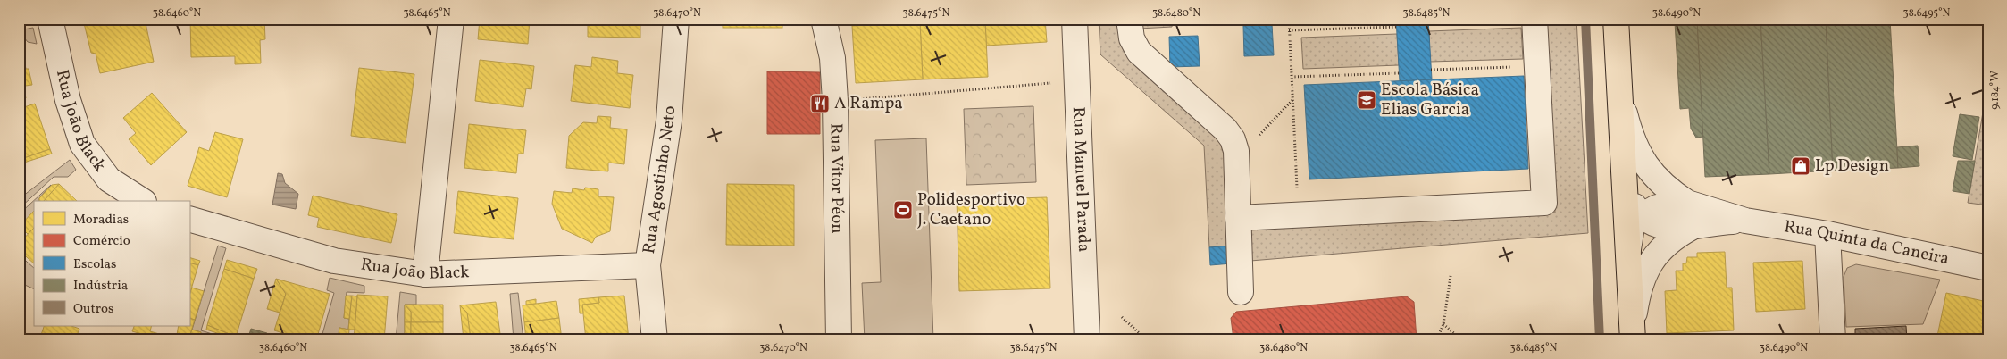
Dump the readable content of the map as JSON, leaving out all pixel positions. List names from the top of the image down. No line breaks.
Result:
{"streets":{"street":["Rua João Black","Rua Vitor Péon","Rua Agostinho Neto","Rua Manuel Parada","Rua Quinta da Caneira"]},"crossings":[["Rua João Black","Rua Agostinho Neto"]],"places":{"school or university":["Escola Básica Elias Garcia"],"restaurant":["A Rampa"],"shop":["Lp Design"],"sports":["Polidesportivo J. Caetano"]},"legend":["Moradias","Comércio","Escolas","Indústria","Outros"],"coordinates":["38.6460°N","38.6465°N","38.6470°N","38.6475°N","38.6480°N","38.6485°N","38.6490°N","38.6495°N","9.184°W"]}
